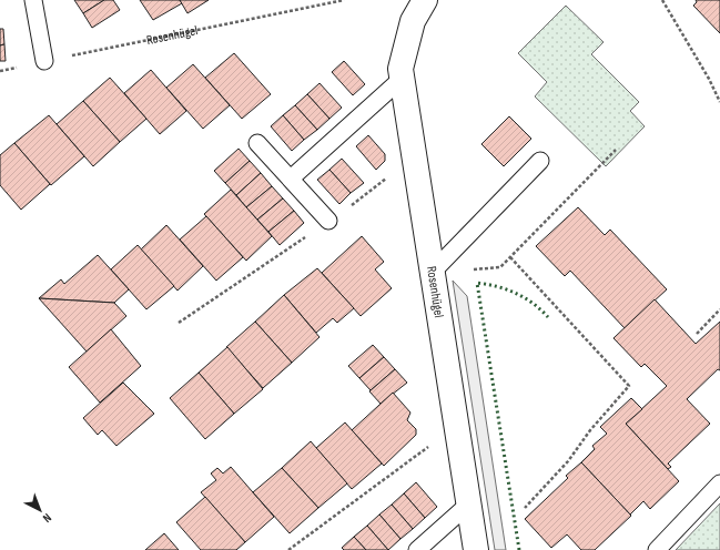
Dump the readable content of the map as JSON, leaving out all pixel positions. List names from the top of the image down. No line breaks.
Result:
{"streets":{"street":["Rosenhügel"]},"north":"bottom right"}
